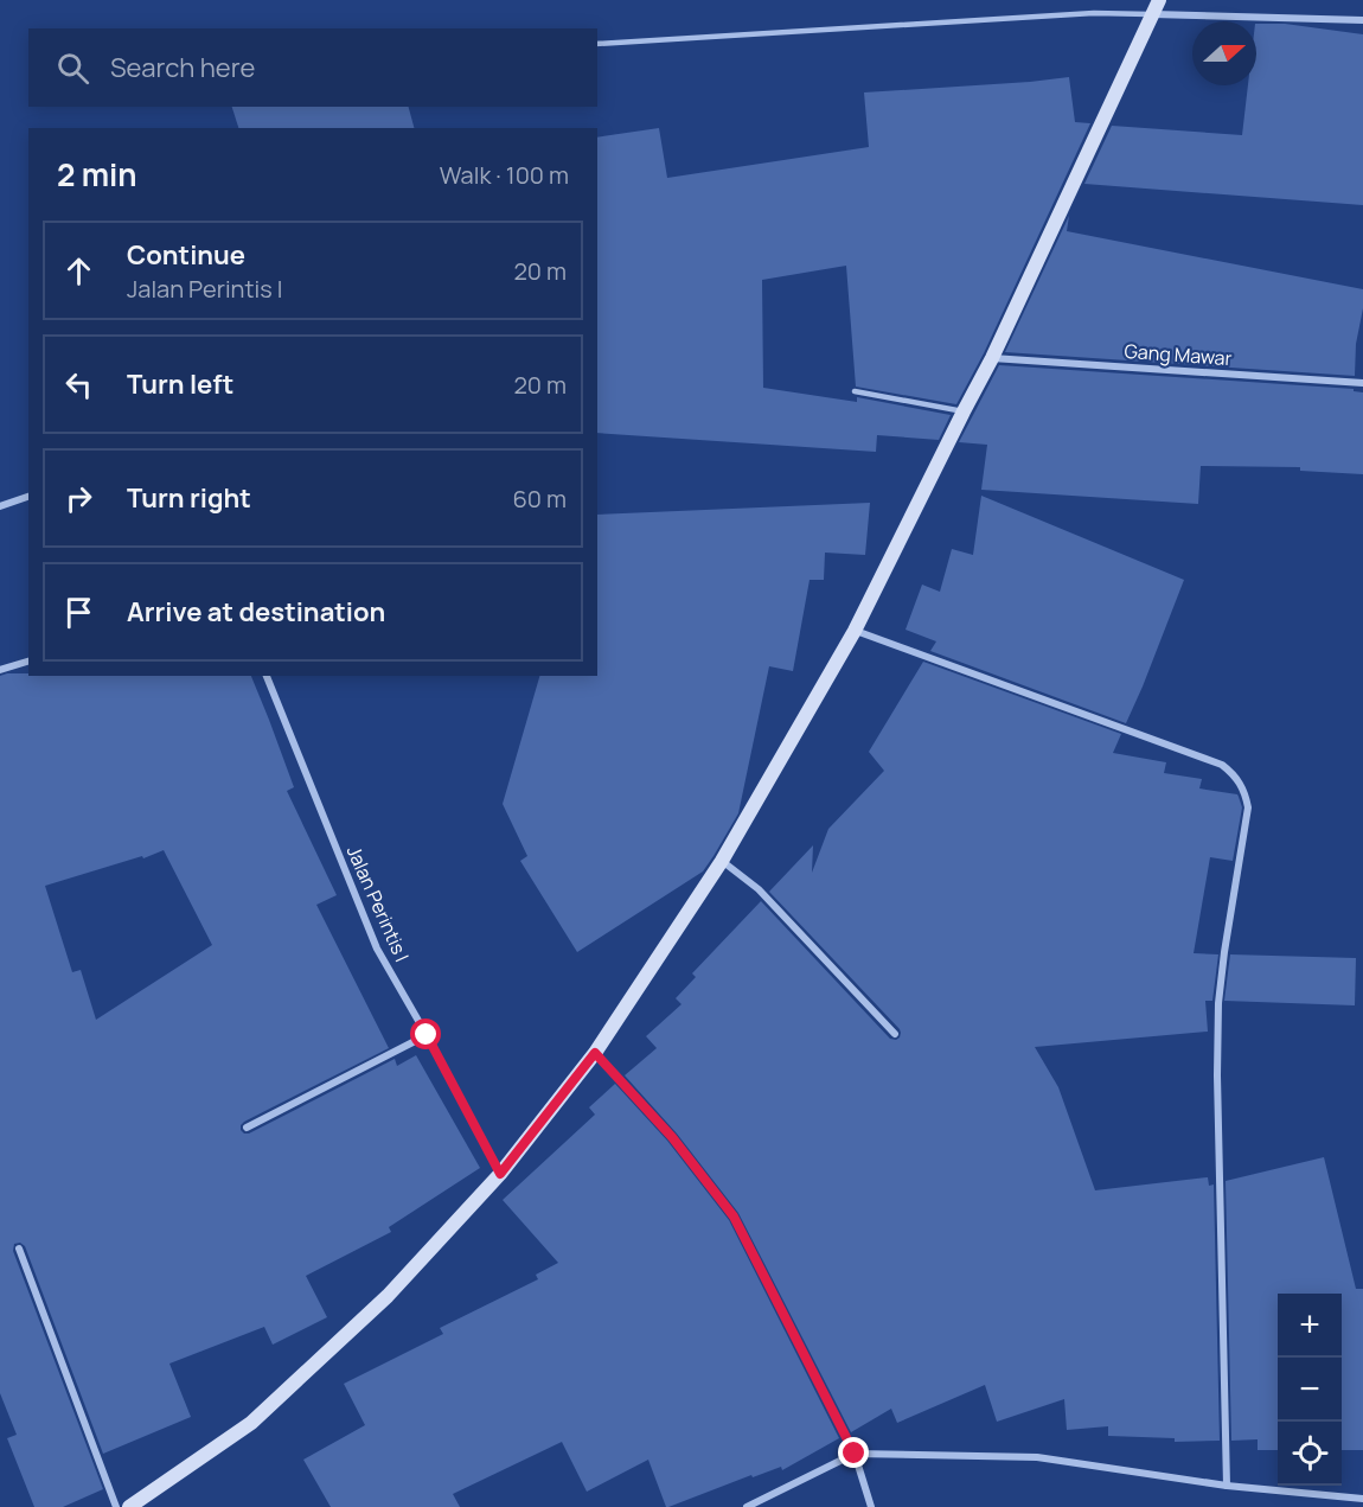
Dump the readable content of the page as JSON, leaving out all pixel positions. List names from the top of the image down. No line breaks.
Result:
{"streets":{"street":["Gang Mawar","Jalan Perintis I"]},"north":"right","page":{"search":"Search here","heading":["2 min","Walk · 100 m"],"list":[["Continue","Jalan Perintis I","20 m"],["Turn left","20 m"],["Turn right","60 m"],"Arrive at destination"],"map_buttons":["+","−"]}}
